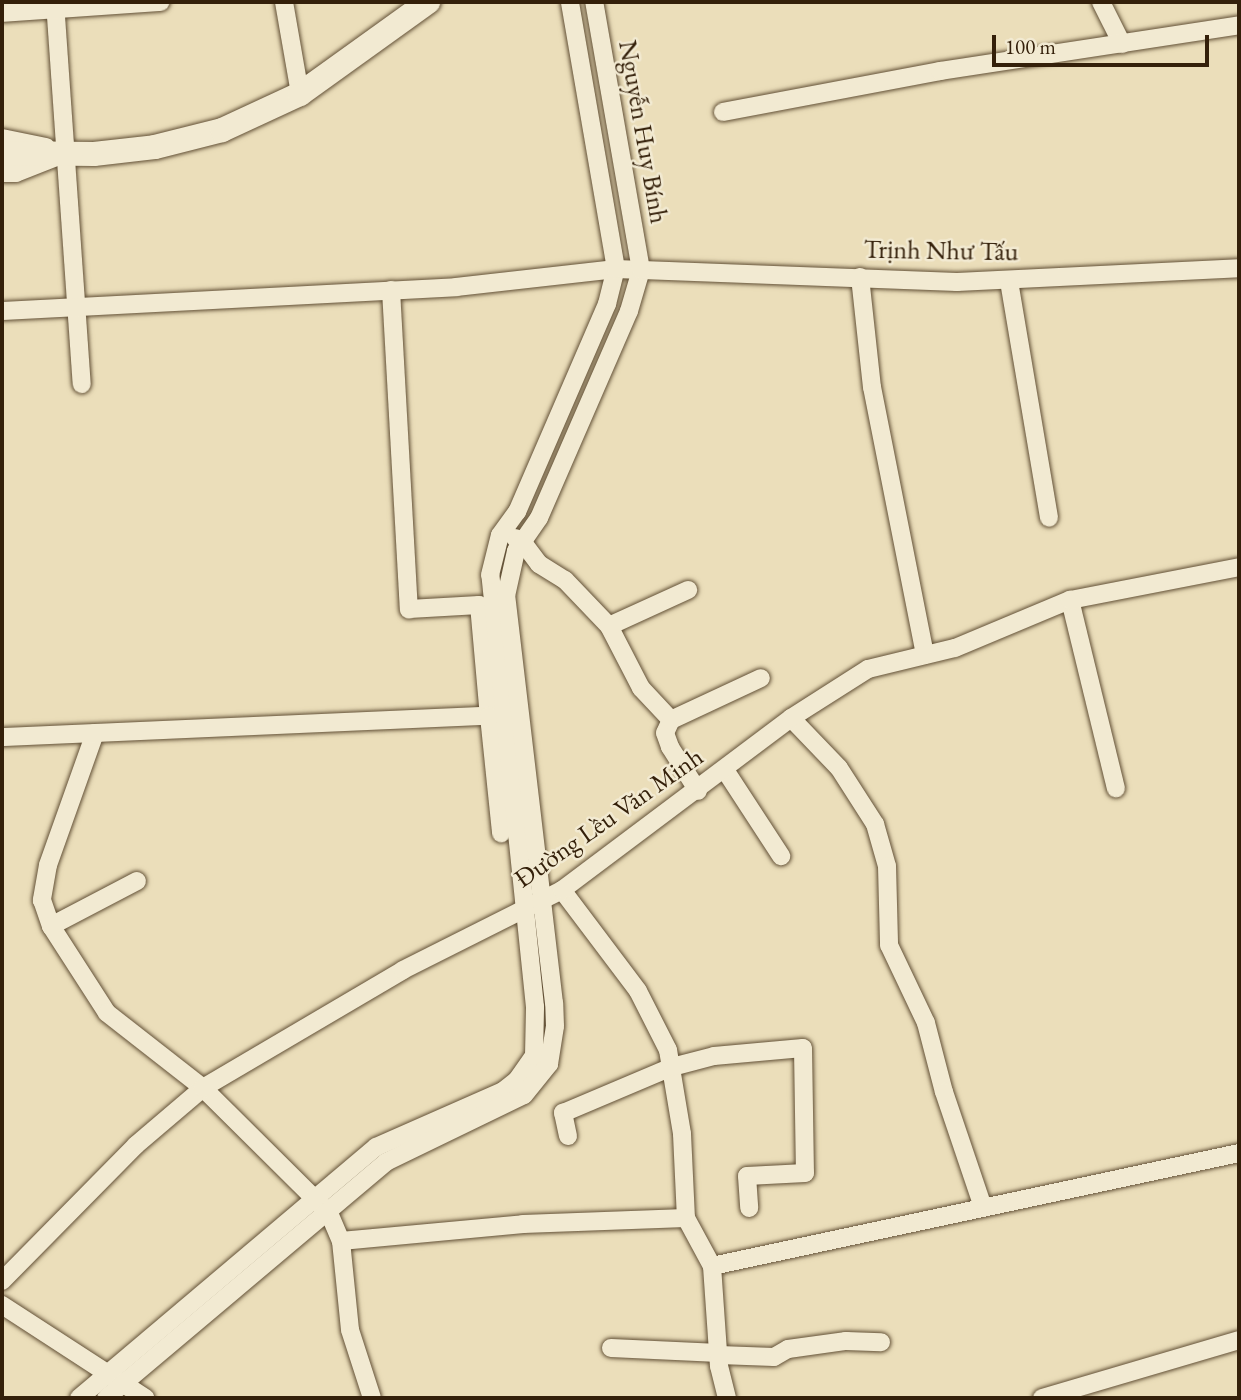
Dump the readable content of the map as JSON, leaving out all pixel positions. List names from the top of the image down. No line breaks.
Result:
{"streets":{"street":["Nguyễn Huy Bính","Trịnh Như Tấu","Đường Lều Văn Minh"]},"crossings":[["Nguyễn Huy Bính","Trịnh Như Tấu"]],"scale_bar":"100 m"}
